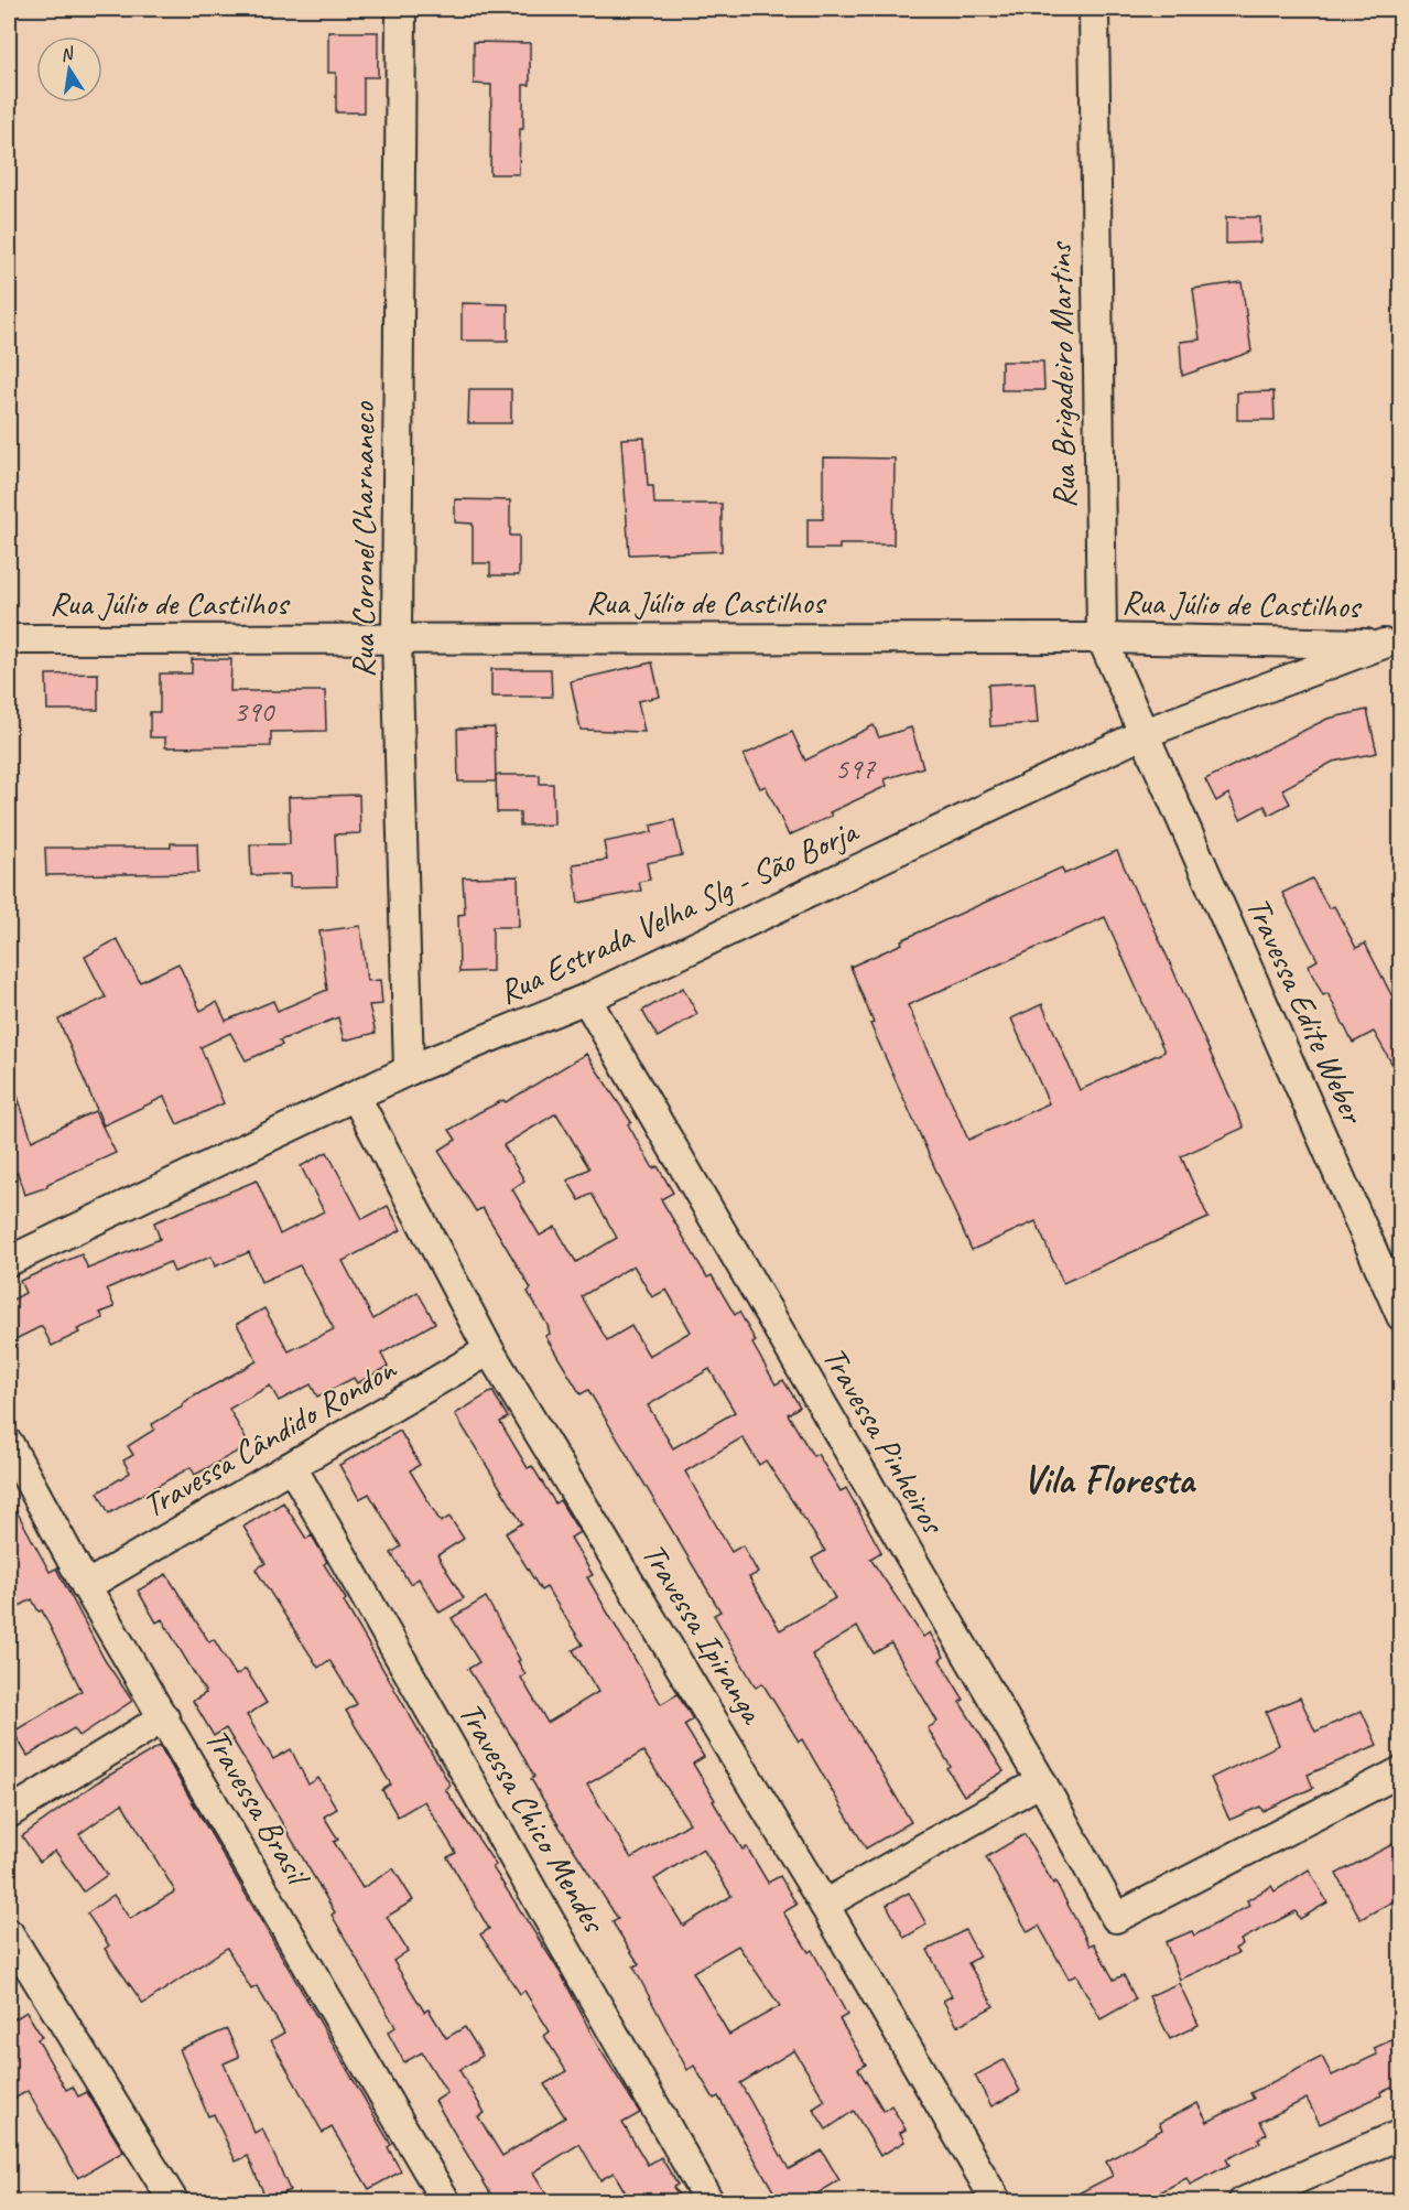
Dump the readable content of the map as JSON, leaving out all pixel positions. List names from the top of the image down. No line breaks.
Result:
{"streets":{"street":["Rua Brigadeiro Martins","Rua Coronel Charnaneco","Rua Júlio de Castilhos","Rua Estrada Velha Slg - São Borja","Travessa Edite Weber","Travessa Cândido Rondon","Travessa Pinheiros","Travessa Ipiranga","Travessa Brasil","Travessa Chico Mendes"]},"crossings":[["Rua Brigadeiro Martins","Rua Júlio de Castilhos"],["Rua Brigadeiro Martins","Rua Estrada Velha Slg - São Borja"],["Rua Brigadeiro Martins","Travessa Edite Weber"],["Rua Coronel Charnaneco","Rua Júlio de Castilhos"],["Rua Coronel Charnaneco","Rua Estrada Velha Slg - São Borja"],["Rua Júlio de Castilhos","Rua Estrada Velha Slg - São Borja"],["Rua Estrada Velha Slg - São Borja","Travessa Edite Weber"],["Rua Estrada Velha Slg - São Borja","Travessa Pinheiros"],["Rua Estrada Velha Slg - São Borja","Travessa Ipiranga"],["Travessa Cândido Rondon","Travessa Ipiranga"],["Travessa Cândido Rondon","Travessa Brasil"],["Travessa Cândido Rondon","Travessa Chico Mendes"]],"districts":["Vila Floresta"],"house_numbers":["390","597"],"north":"top"}
